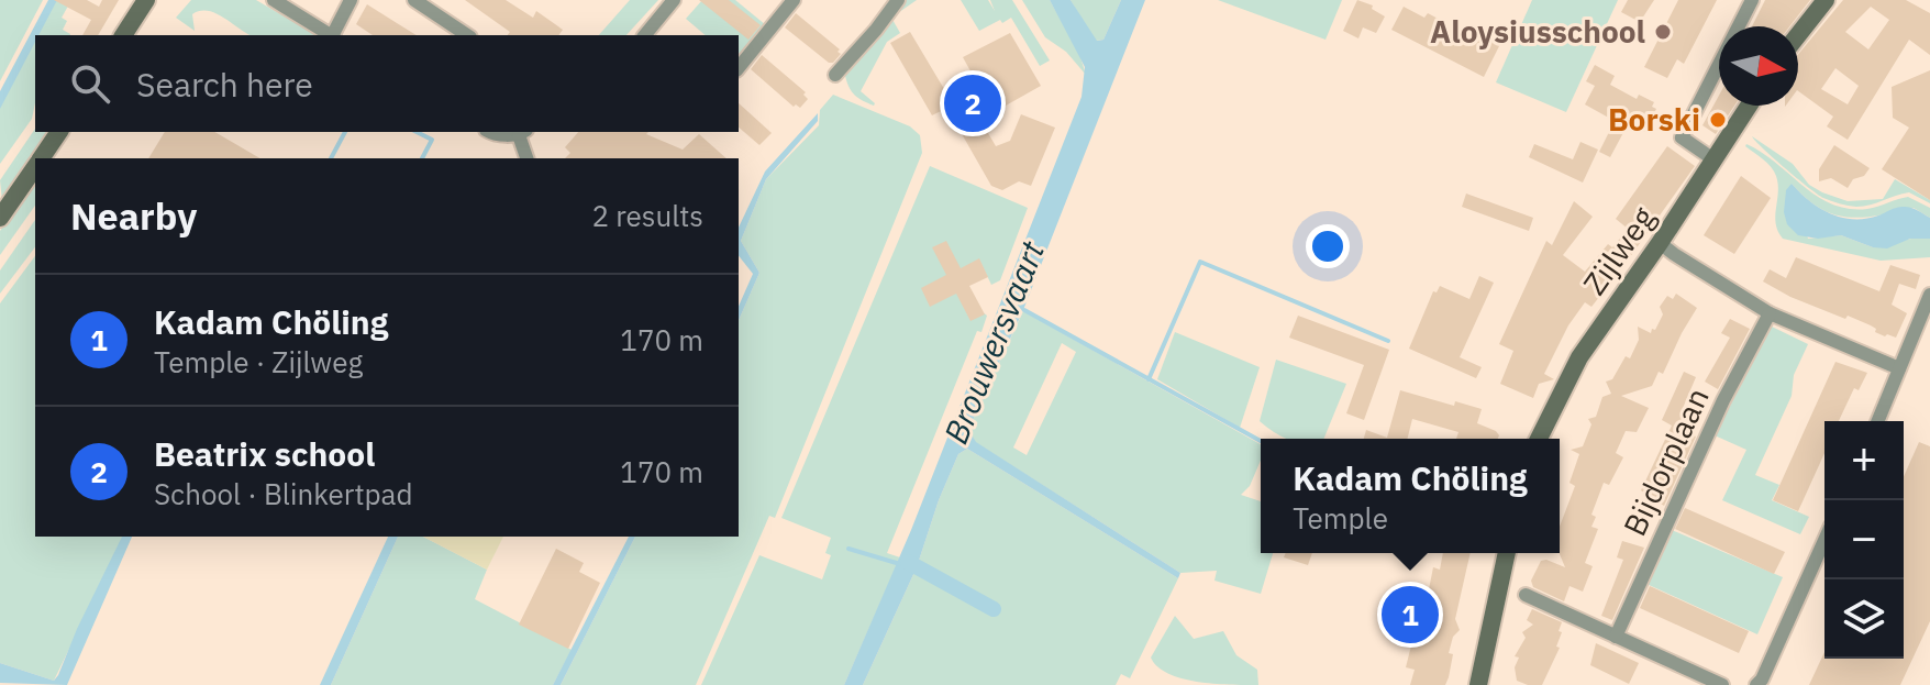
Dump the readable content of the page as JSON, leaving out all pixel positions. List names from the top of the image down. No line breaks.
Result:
{"streets":{"main road":["Zijlweg"],"street":["Bijdorplaan"]},"water":["Brouwersvaart"],"places":["Aloysiusschool","Borski"],"north":"right","page":{"search":"Search here","pins":["2","1"],"heading":["Nearby","2 results"],"list":[{"mark":"1","name":"Kadam Chöling","note":"Temple · Zijlweg","value":"170 m"},{"mark":"2","name":"Beatrix school","note":"School · Blinkertpad","value":"170 m"}],"map_buttons":["+","−"],"popup":["Kadam Chöling","Temple"]}}
